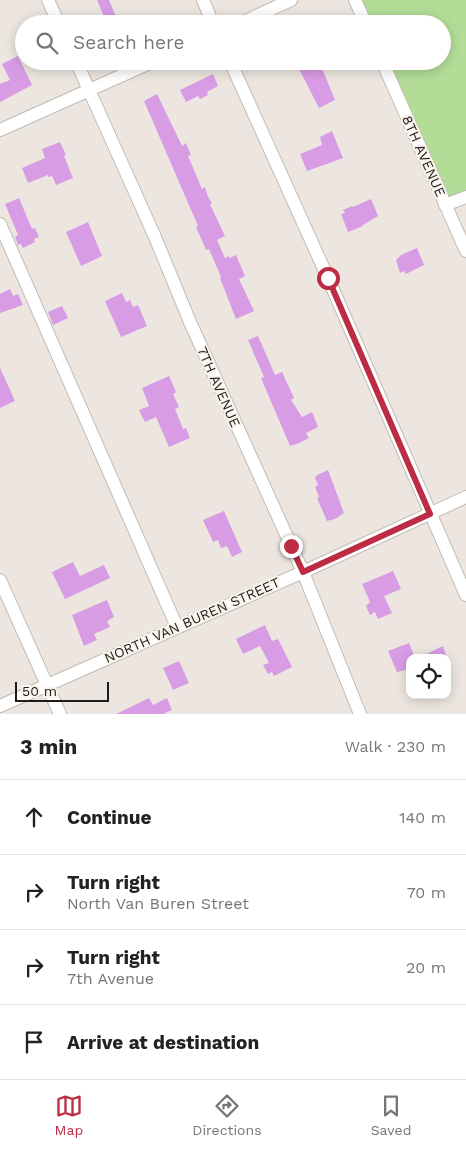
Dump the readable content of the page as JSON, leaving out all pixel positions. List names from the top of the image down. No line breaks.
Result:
{"streets":{"street":["8TH AVENUE","7TH AVENUE","NORTH VAN BUREN STREET"]},"crossings":[["7TH AVENUE","NORTH VAN BUREN STREET"]],"scale_bar":"50 m","page":{"search":"Search here","scale":"50 m","heading":["3 min","Walk · 230 m"],"list":[["Continue","140 m"],["Turn right","North Van Buren Street","70 m"],["Turn right","7th Avenue","20 m"],"Arrive at destination"],"nav":["Map","Directions","Saved"]}}
